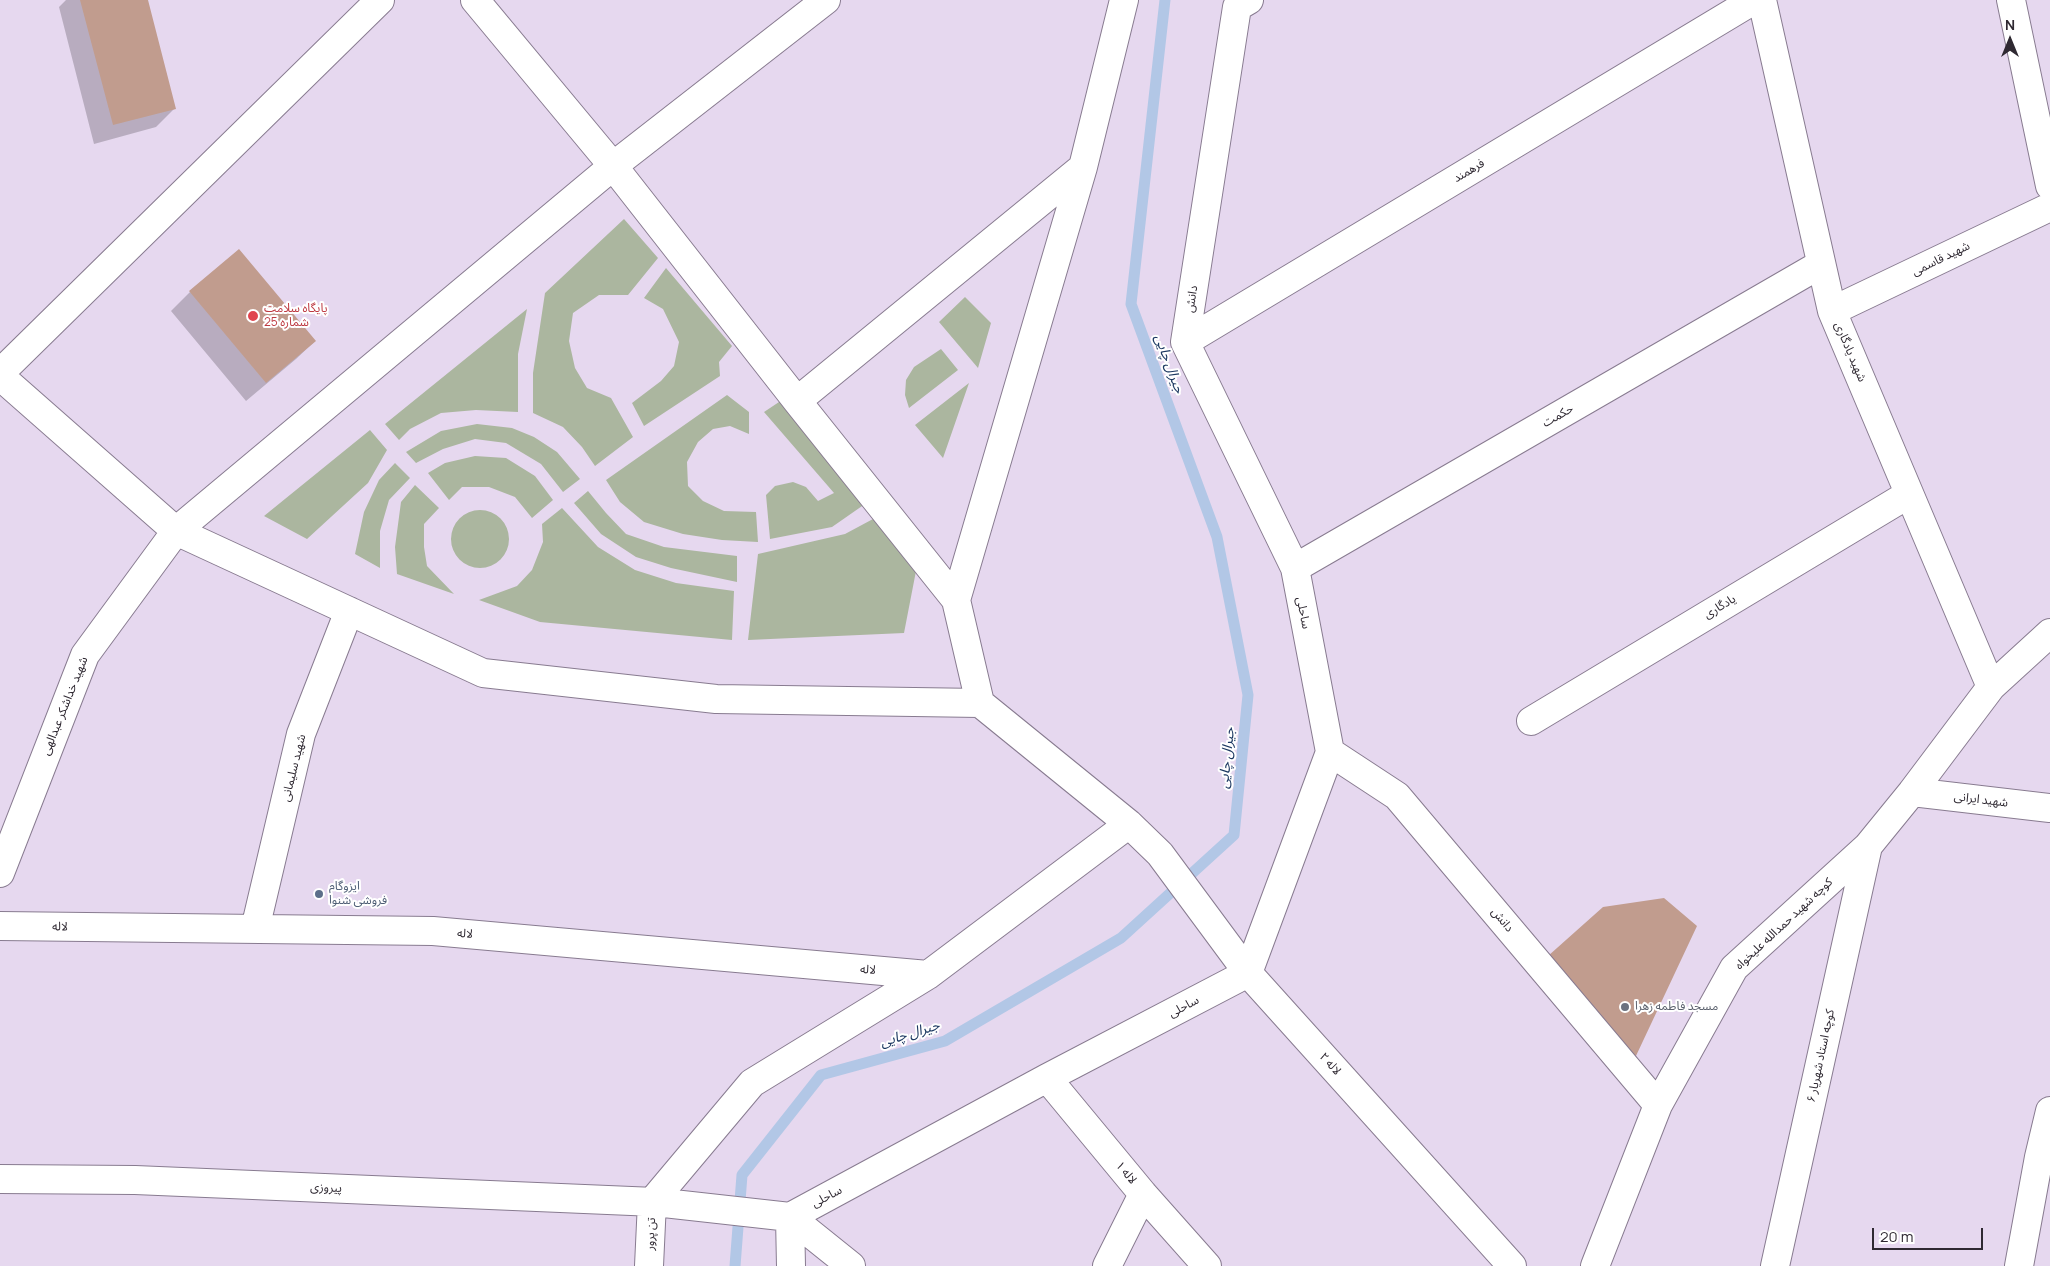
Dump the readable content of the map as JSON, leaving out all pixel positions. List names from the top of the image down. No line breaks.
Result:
{"streets":{"street":["فرهمند","شهید قاسمی","دانش","شهید یادگاری","حکمت","یادگاری","ساحلی","شهید خداشکر عبدالهی","شهید سلیمانی","شهید ایرانی","کوچه شهید حمدالله علیخواه","لاله","کوچه استاد شهریار ۶","لاله ۲","لاله ۱","پیروزی","تن پرور"]},"crossings":[["فرهمند","دانش"],["شهید قاسمی","شهید یادگاری"],["دانش","ساحلی"],["دانش","کوچه شهید حمدالله علیخواه"],["شهید یادگاری","حکمت"],["شهید یادگاری","یادگاری"],["شهید یادگاری","کوچه شهید حمدالله علیخواه"],["حکمت","ساحلی"],["ساحلی","لاله ۲"],["ساحلی","لاله ۱"],["ساحلی","پیروزی"],["شهید سلیمانی","لاله"],["شهید ایرانی","کوچه شهید حمدالله علیخواه"],["کوچه شهید حمدالله علیخواه","کوچه استاد شهریار ۶"],["پیروزی","تن پرور"]],"water":["جیرال چایی"],"places":["پایگاه سلامت شماره 25","ایزوگام فروشی شنوا","مسجد فاطمه زهرا"],"scale_bar":"20 m","north":"top"}
